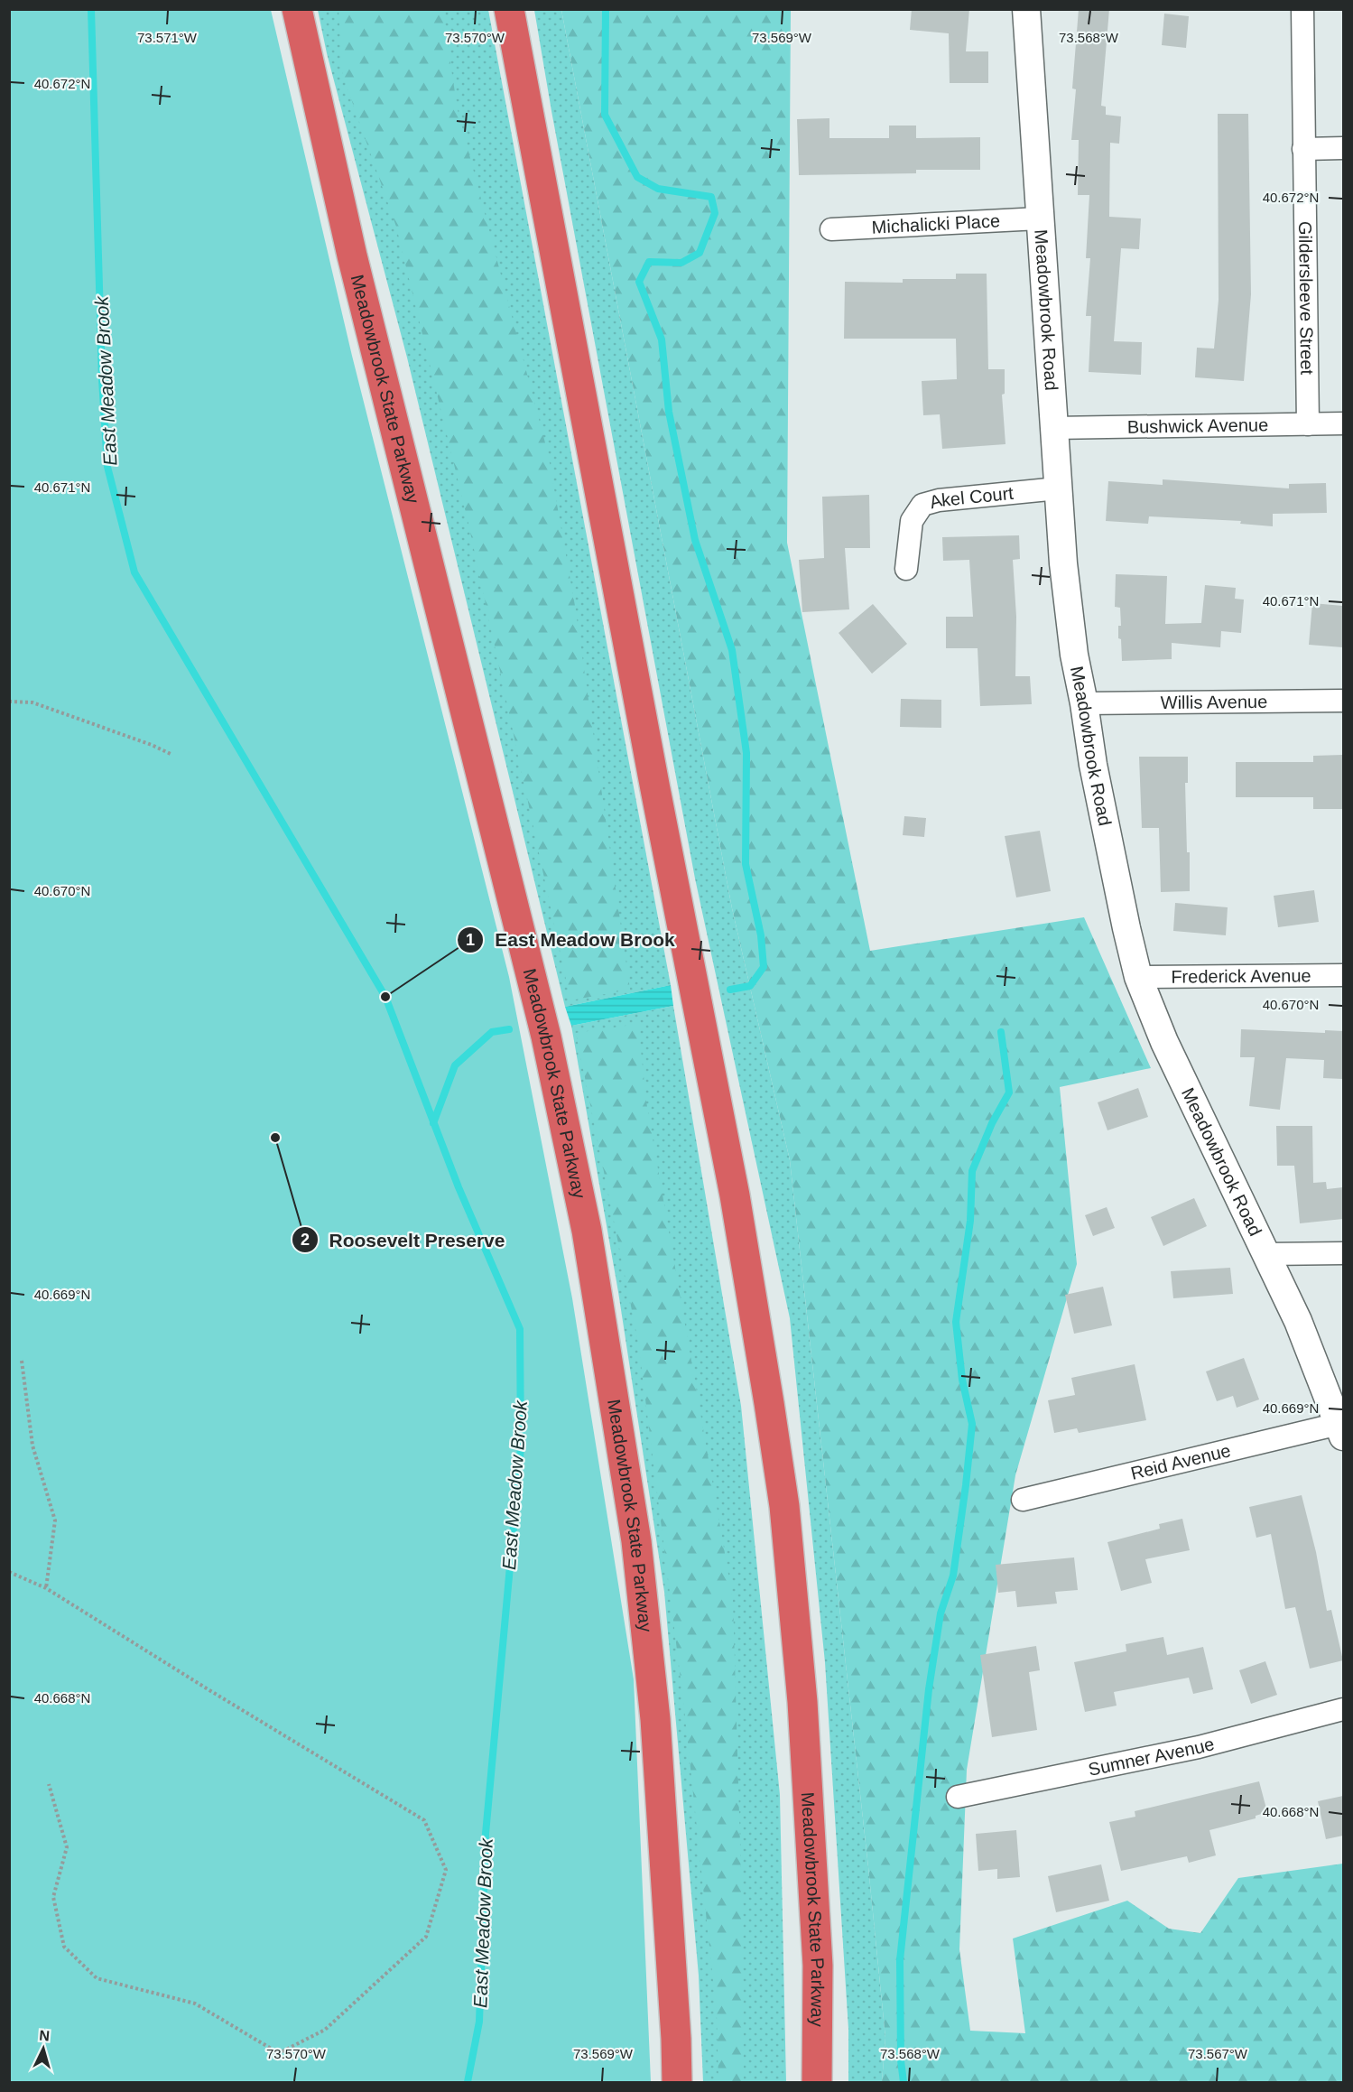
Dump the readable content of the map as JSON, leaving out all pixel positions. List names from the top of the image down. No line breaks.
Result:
{"streets":{"highway":["Meadowbrook State Parkway"],"street":["Michalicki Place","Gildersleeve Street","Meadowbrook Road","Bushwick Avenue","Akel Court","Willis Avenue","Frederick Avenue","Reid Avenue","Sumner Avenue"]},"crossings":[["Michalicki Place","Meadowbrook Road"],["Gildersleeve Street","Bushwick Avenue"],["Meadowbrook Road","Bushwick Avenue"],["Meadowbrook Road","Akel Court"],["Meadowbrook Road","Willis Avenue"],["Meadowbrook Road","Frederick Avenue"],["Meadowbrook Road","Reid Avenue"]],"water":["East Meadow Brook"],"places":["East Meadow Brook","Roosevelt Preserve"],"north":"top","coordinates":["73.571°W","73.570°W","73.569°W","73.568°W","40.672°N","40.671°N","40.670°N","40.669°N","40.668°N","73.567°W"]}
